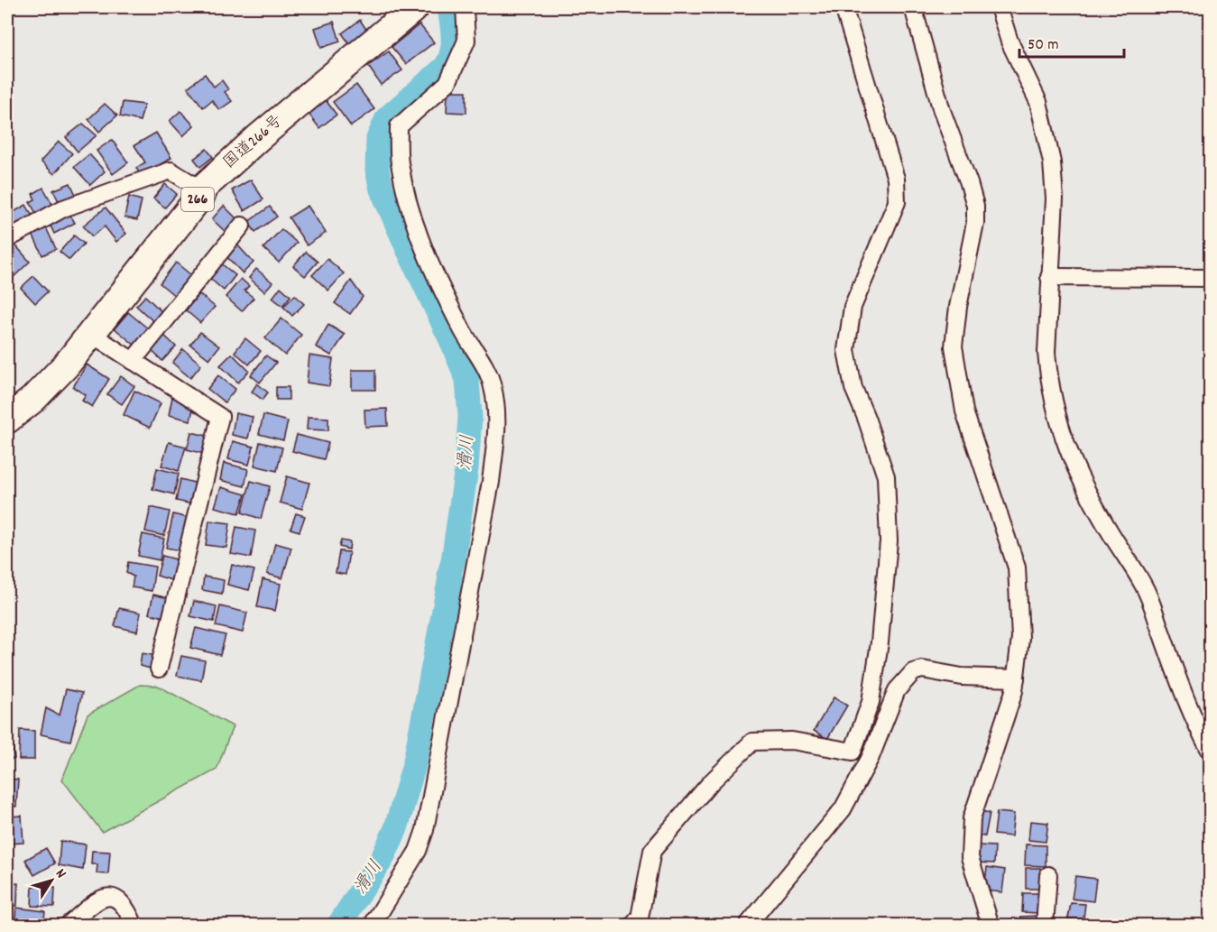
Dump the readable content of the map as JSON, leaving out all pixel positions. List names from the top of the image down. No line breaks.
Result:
{"streets":{"highway":["国道266号","266"]},"water":["滑川"],"scale_bar":"50 m","north":"top right"}
